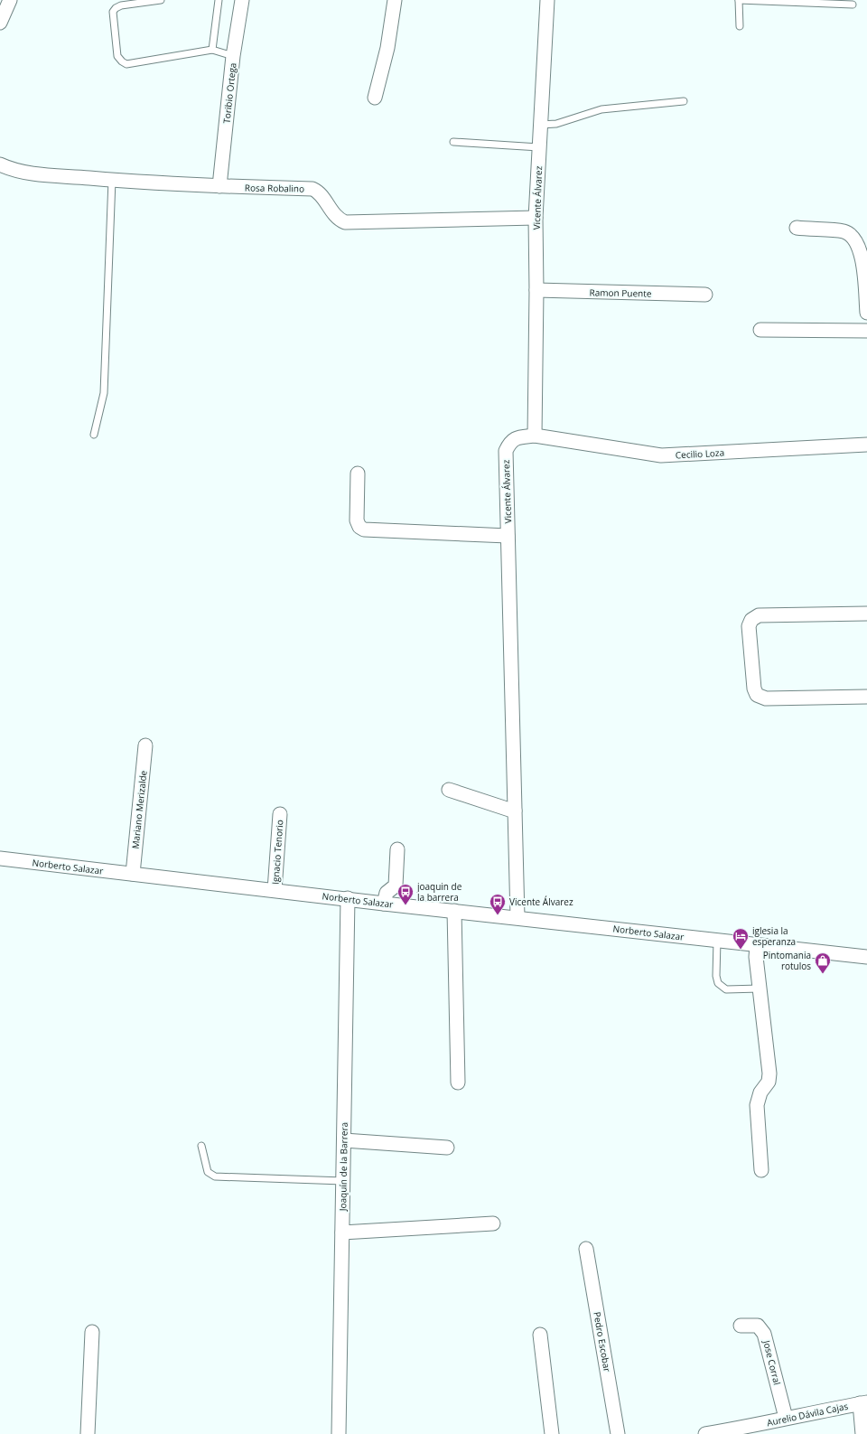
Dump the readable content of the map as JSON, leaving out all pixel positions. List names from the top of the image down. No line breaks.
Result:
{"streets":{"street":["Toribio Ortega","Rosa Robalino","Vicente Álvarez","Ramon Puente","Cecilio Loza","Mariano Merizalde","Ignacio Tenorio","Norberto Salazar","Joaquín de la Barrera","Pedro Escobar","Jose Corral","Aurelio Dávila Cajas"]},"crossings":[["Toribio Ortega","Rosa Robalino"],["Rosa Robalino","Vicente Álvarez"],["Vicente Álvarez","Ramon Puente"],["Vicente Álvarez","Cecilio Loza"],["Vicente Álvarez","Norberto Salazar"],["Mariano Merizalde","Norberto Salazar"],["Ignacio Tenorio","Norberto Salazar"],["Norberto Salazar","Joaquín de la Barrera"],["Jose Corral","Aurelio Dávila Cajas"]],"places":{"bus stop":["joaquin de la barrera","Vicente Álvarez"],"hotel":["iglesia la esperanza"],"shop":["Pintomania rotulos"]}}
